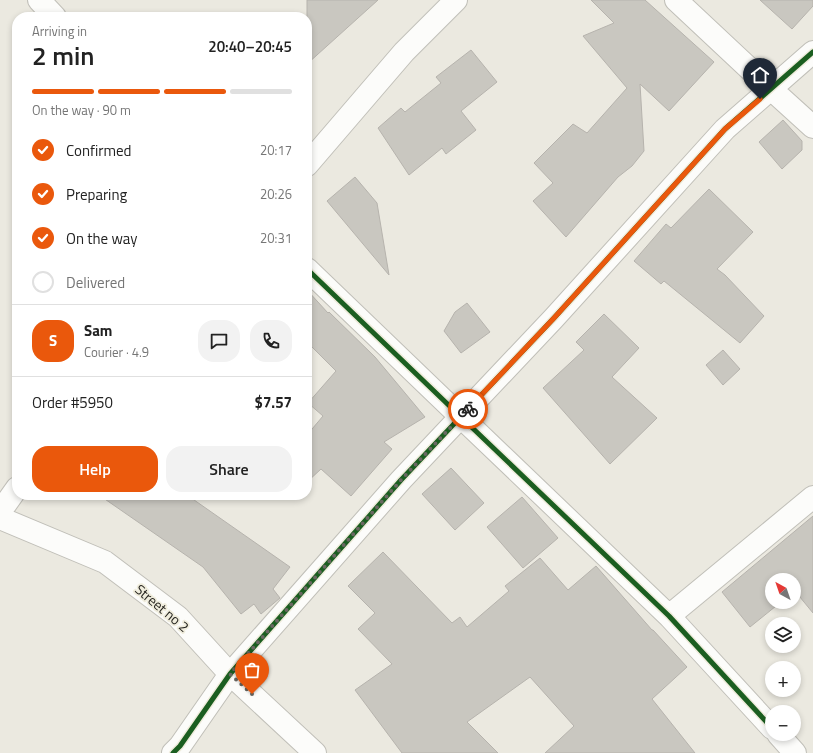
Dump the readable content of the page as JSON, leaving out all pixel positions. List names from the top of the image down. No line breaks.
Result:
{"streets":{"street":["Street no 2"]},"north":"top left","page":{"heading":["2 min","Arriving in","20:40–20:45"],"panel":["Sam","Courier · 4.9","Order #5950","$7.57"],"bar":"On the way · 90 m","list":[["Confirmed","20:17"],["Preparing","20:26"],["On the way","20:31"],"Delivered"],"round":"S","buttons":["Help","Share"],"map_buttons":["+","−"]}}
